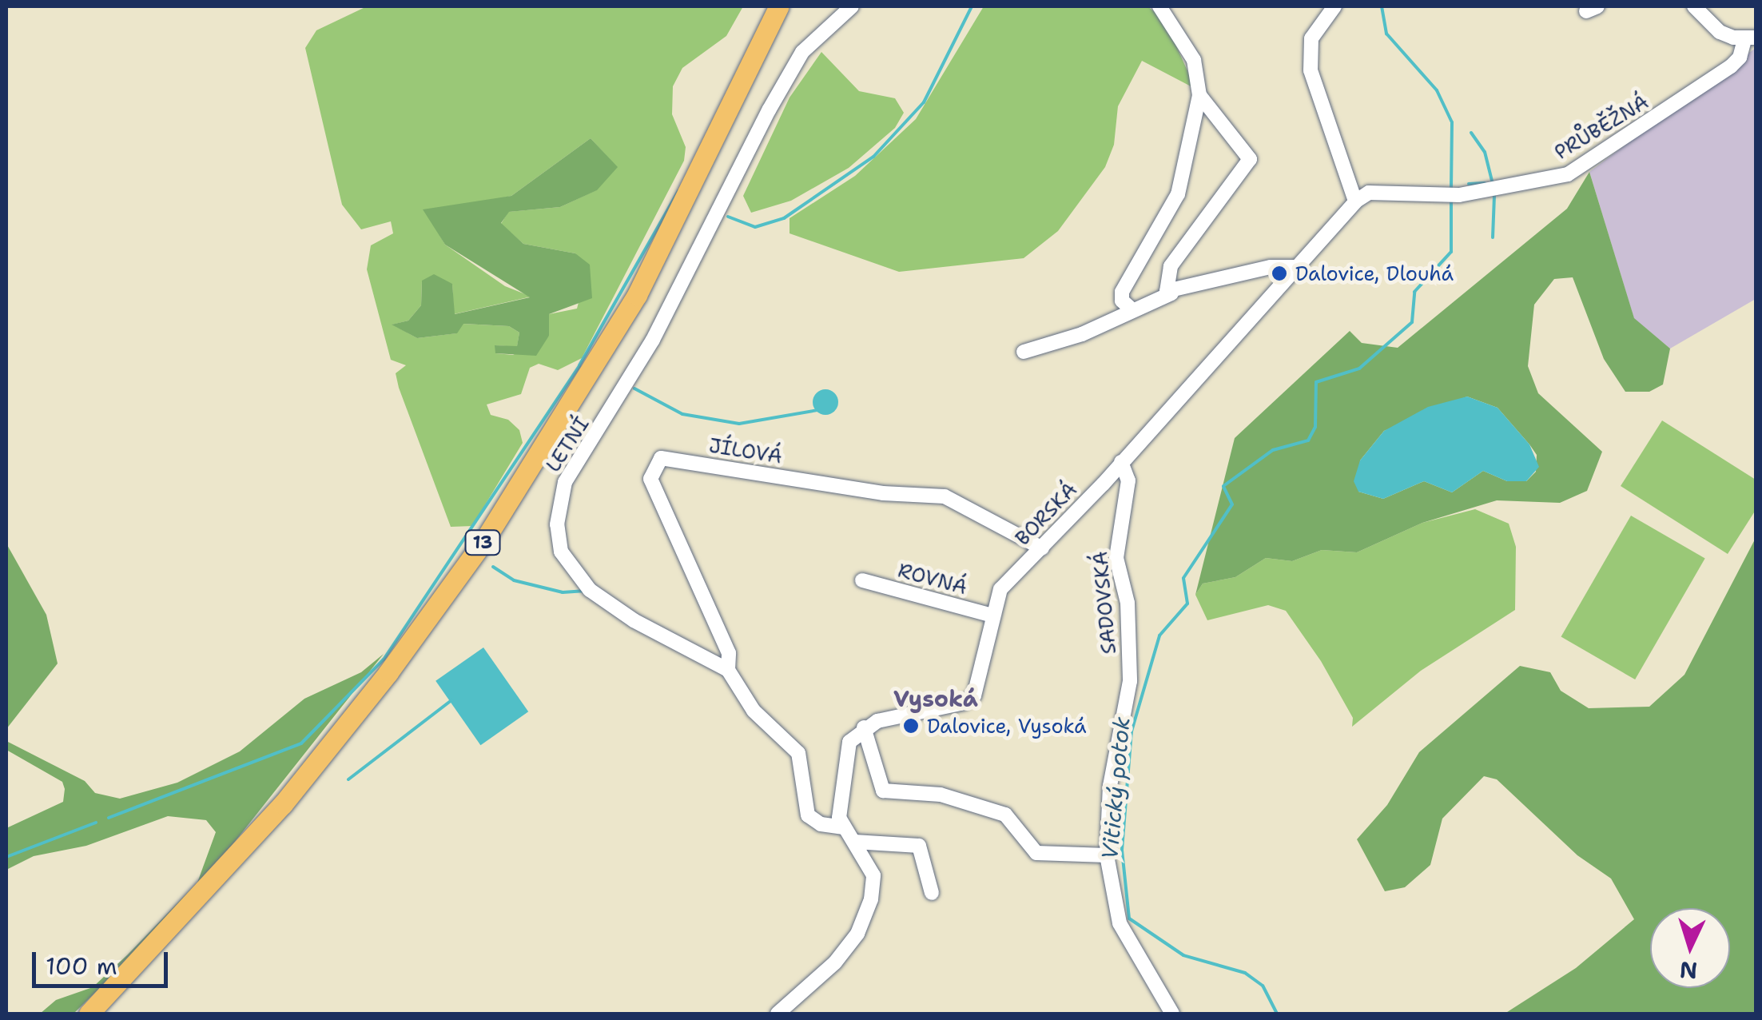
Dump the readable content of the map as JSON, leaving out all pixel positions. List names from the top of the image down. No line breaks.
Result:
{"streets":{"highway":["13"],"street":["PRŮBĚŽNÁ","LETNÍ","JÍLOVÁ","BORSKÁ","ROVNÁ","SADOVSKÁ"]},"crossings":[["PRŮBĚŽNÁ","BORSKÁ"],["LETNÍ","JÍLOVÁ"],["JÍLOVÁ","BORSKÁ"],["BORSKÁ","ROVNÁ"],["BORSKÁ","SADOVSKÁ"]],"districts":["Vysoká"],"water":["Vitický potok"],"places":["Dalovice, Dlouhá","Dalovice, Vysoká"],"scale_bar":"100 m","north":"bottom"}
